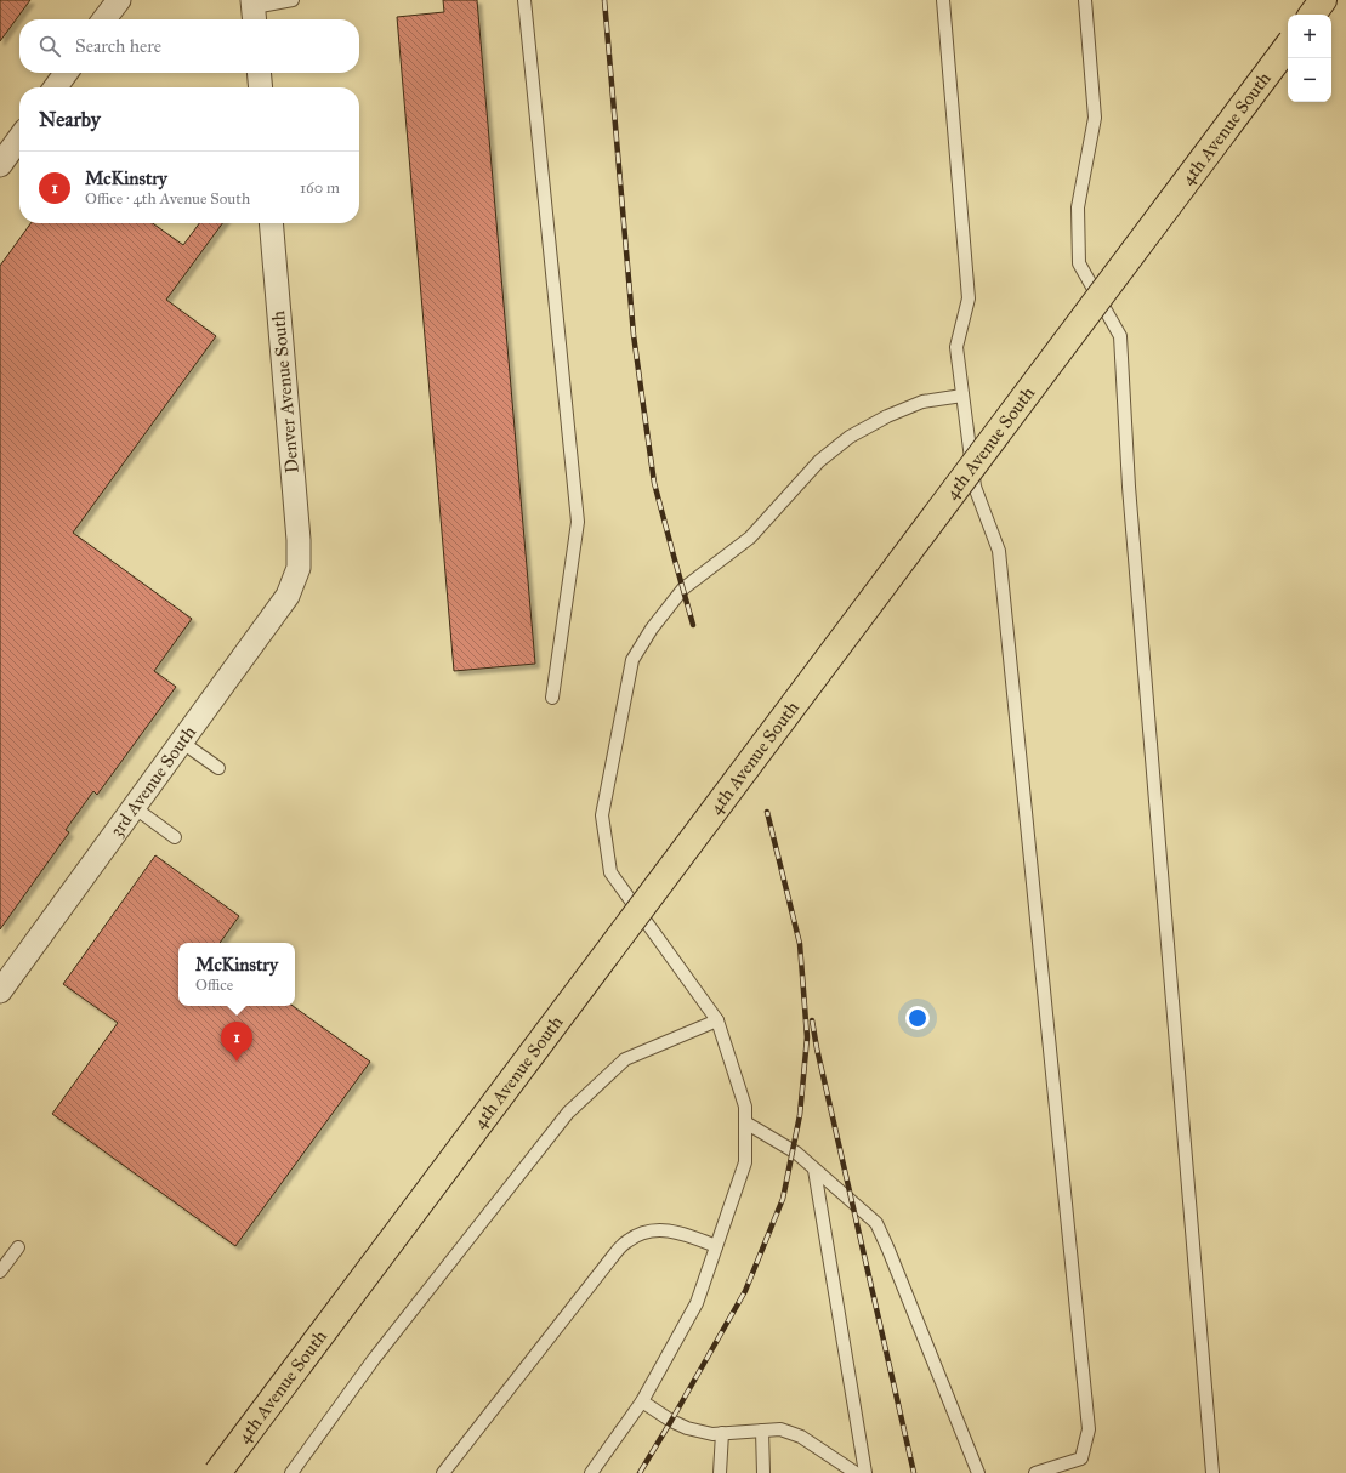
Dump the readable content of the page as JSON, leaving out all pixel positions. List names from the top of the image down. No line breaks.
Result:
{"streets":{"main road":["4th Avenue South"],"street":["Denver Avenue South","3rd Avenue South"]},"crossings":[["Denver Avenue South","3rd Avenue South"]],"page":{"map_buttons":["+","−"],"search":"Search here","heading":"Nearby","list":[{"mark":"1","name":"McKinstry","note":"Office · 4th Avenue South","value":"160 m"}],"popup":["McKinstry","Office"],"pins":"1"}}
